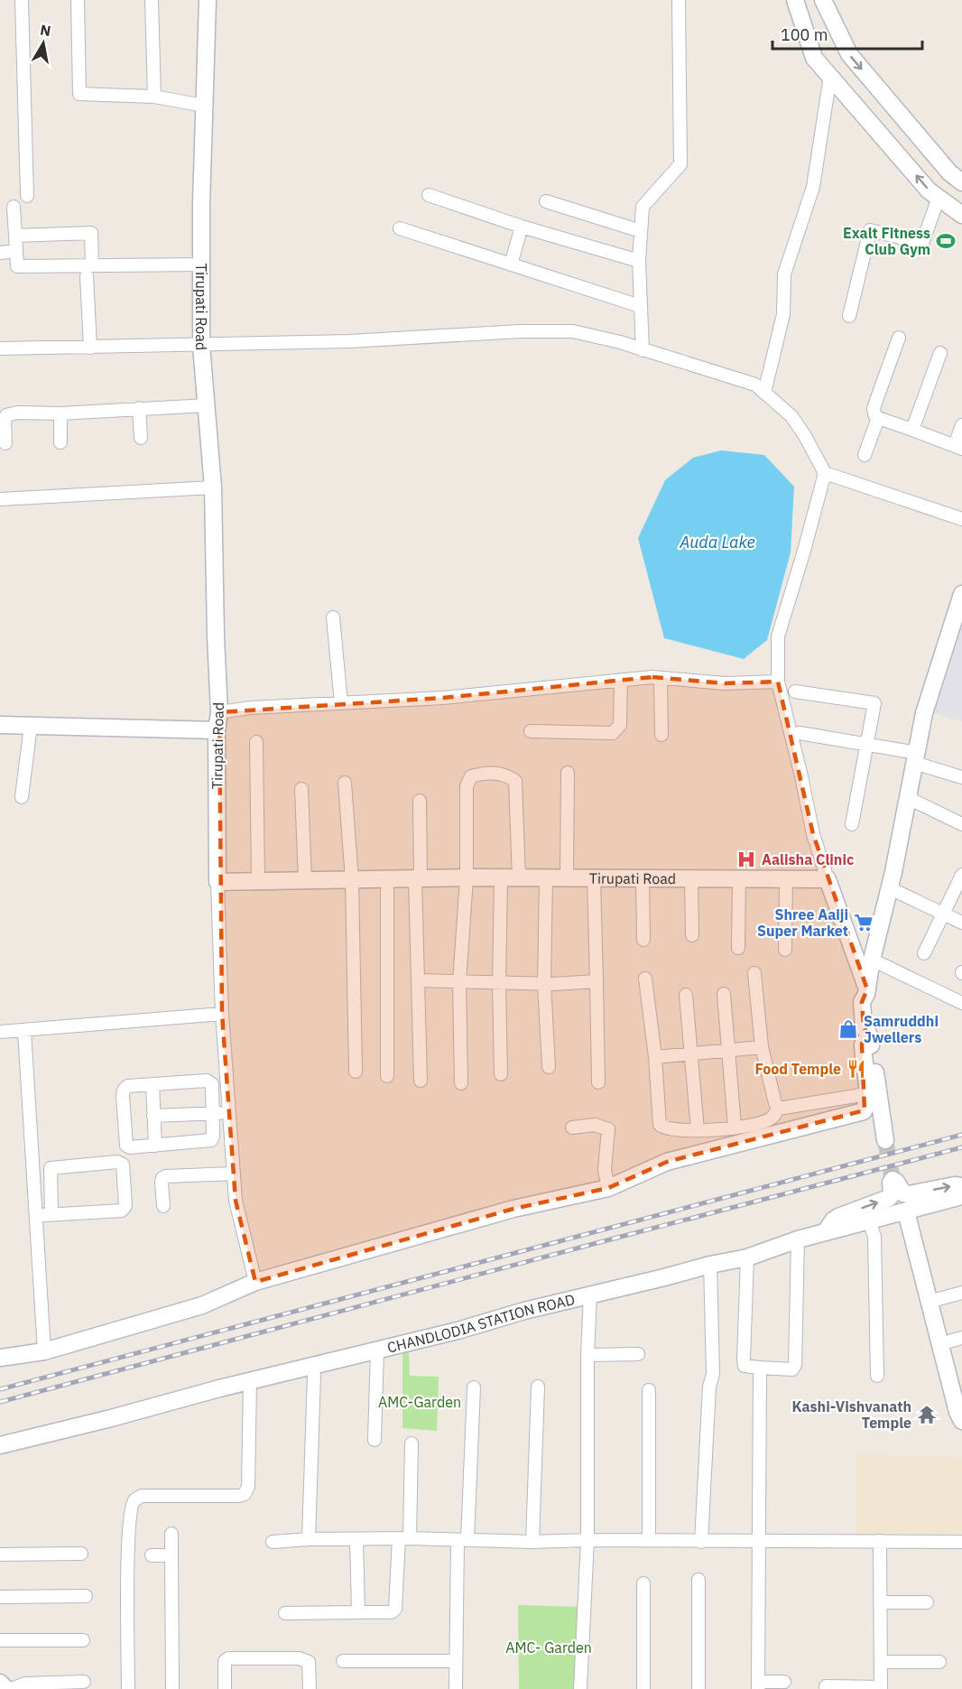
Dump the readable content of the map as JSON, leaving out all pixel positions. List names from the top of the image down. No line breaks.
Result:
{"streets":{"street":["Tirupati Road","CHANDLODIA STATION ROAD"]},"water":["Auda Lake"],"parks":["AMC-Garden","AMC- Garden"],"places":{"sports":["Exalt Fitness Club Gym"],"hospital":["Aalisha Clinic"],"supermarket":["Shree Aaiji Super Market"],"shop":["Samruddhi Jwellers"],"restaurant":["Food Temple"],"temple":["Kashi-Vishvanath Temple"]},"scale_bar":"100 m","north":"top"}
